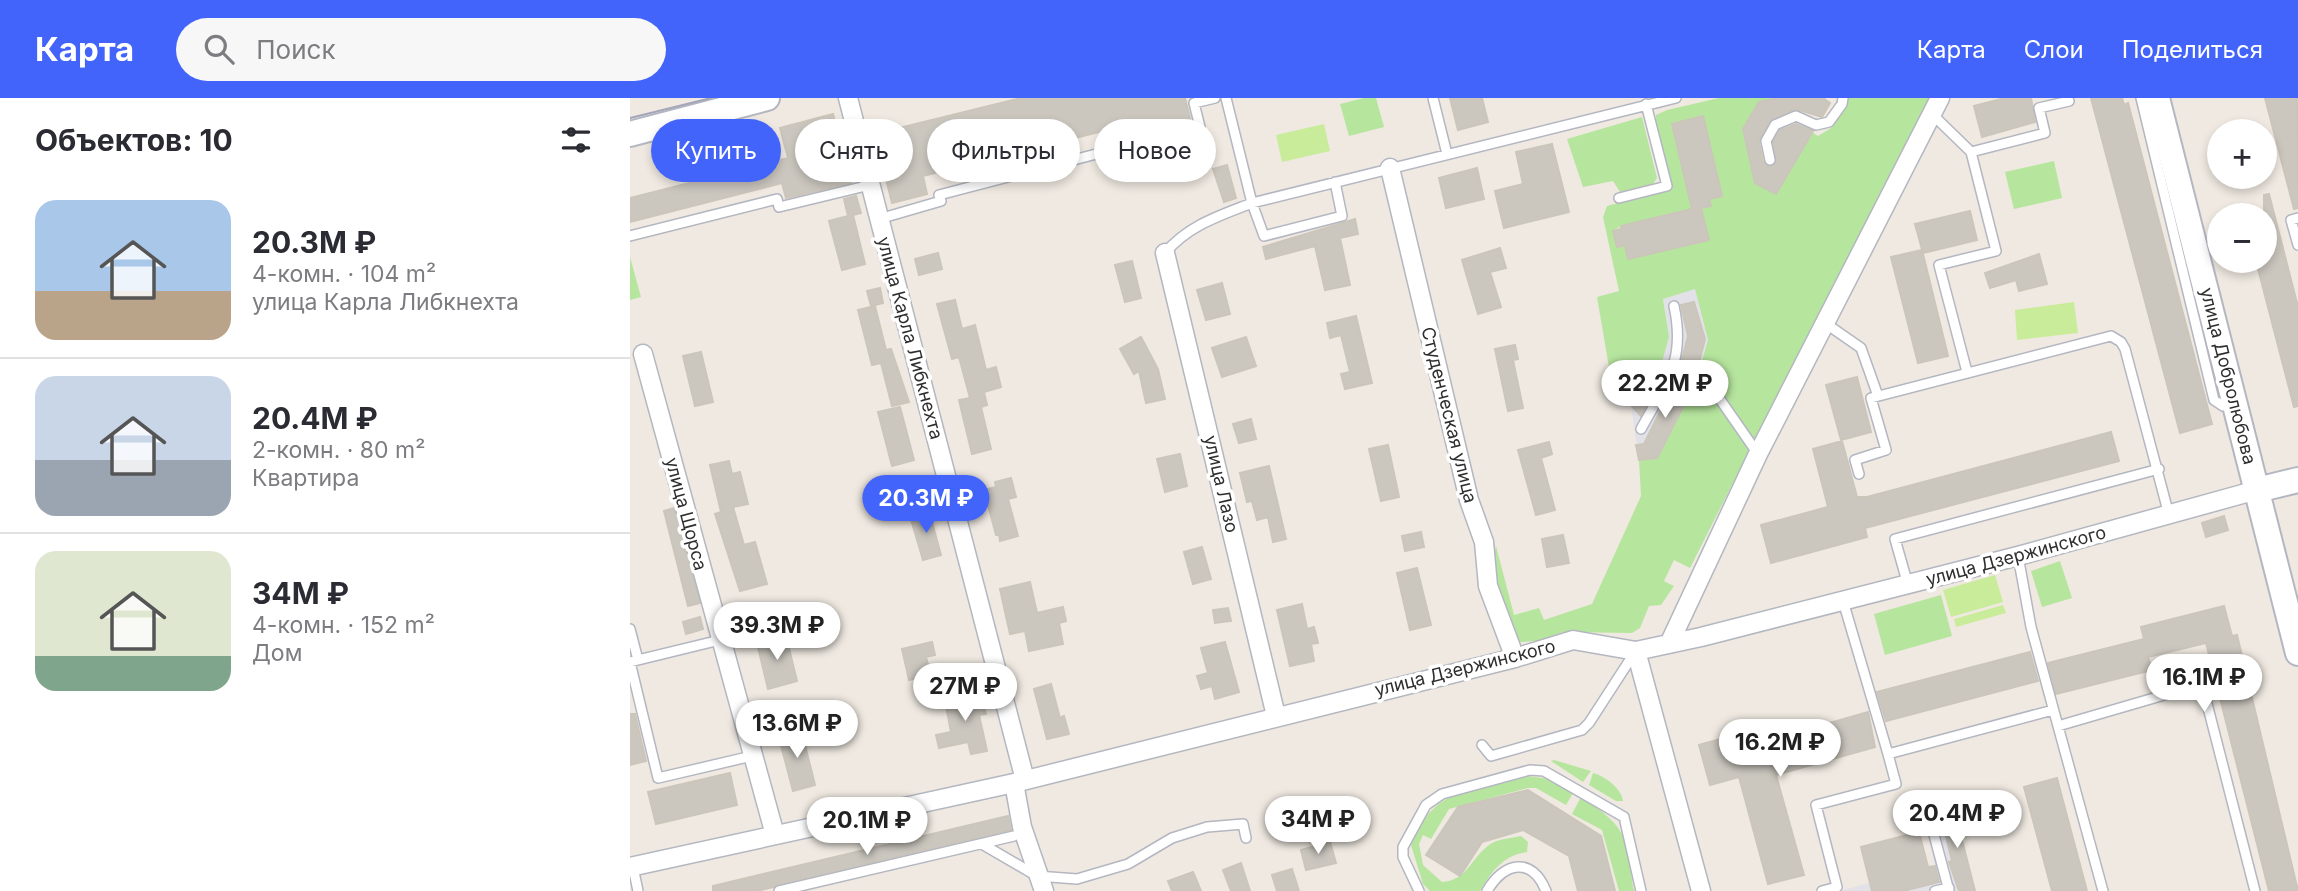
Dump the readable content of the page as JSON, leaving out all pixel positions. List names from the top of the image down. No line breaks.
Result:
{"streets":{"street":["улица Карла Либкнехта","улица Добролюбова","Студенческая улица","улица Лазо","улица Щорса","улица Дзержинского"]},"crossings":[["улица Карла Либкнехта","улица Дзержинского"],["улица Добролюбова","улица Дзержинского"],["Студенческая улица","улица Дзержинского"],["улица Лазо","улица Дзержинского"],["улица Щорса","улица Дзержинского"]],"page":{"header":"Карта","search":"Поиск","nav":["Карта","Слои","Поделиться"],"heading":"Объектов: 10","map_buttons":["+","−"],"chip":["Купить","Снять","Фильтры","Новое"],"list":[{"name":"20.3M ₽","note":"4-комн. · 104 m² · улица Карла Либкнехта"},{"name":"20.4M ₽","note":"2-комн. · 80 m² · Квартира"},{"name":"34M ₽","note":"4-комн. · 152 m² · Дом"}],"price":["22.2M ₽","20.3M ₽","39.3M ₽","16.1M ₽","27M ₽","13.6M ₽","16.2M ₽","20.4M ₽","34M ₽","20.1M ₽"]}}
